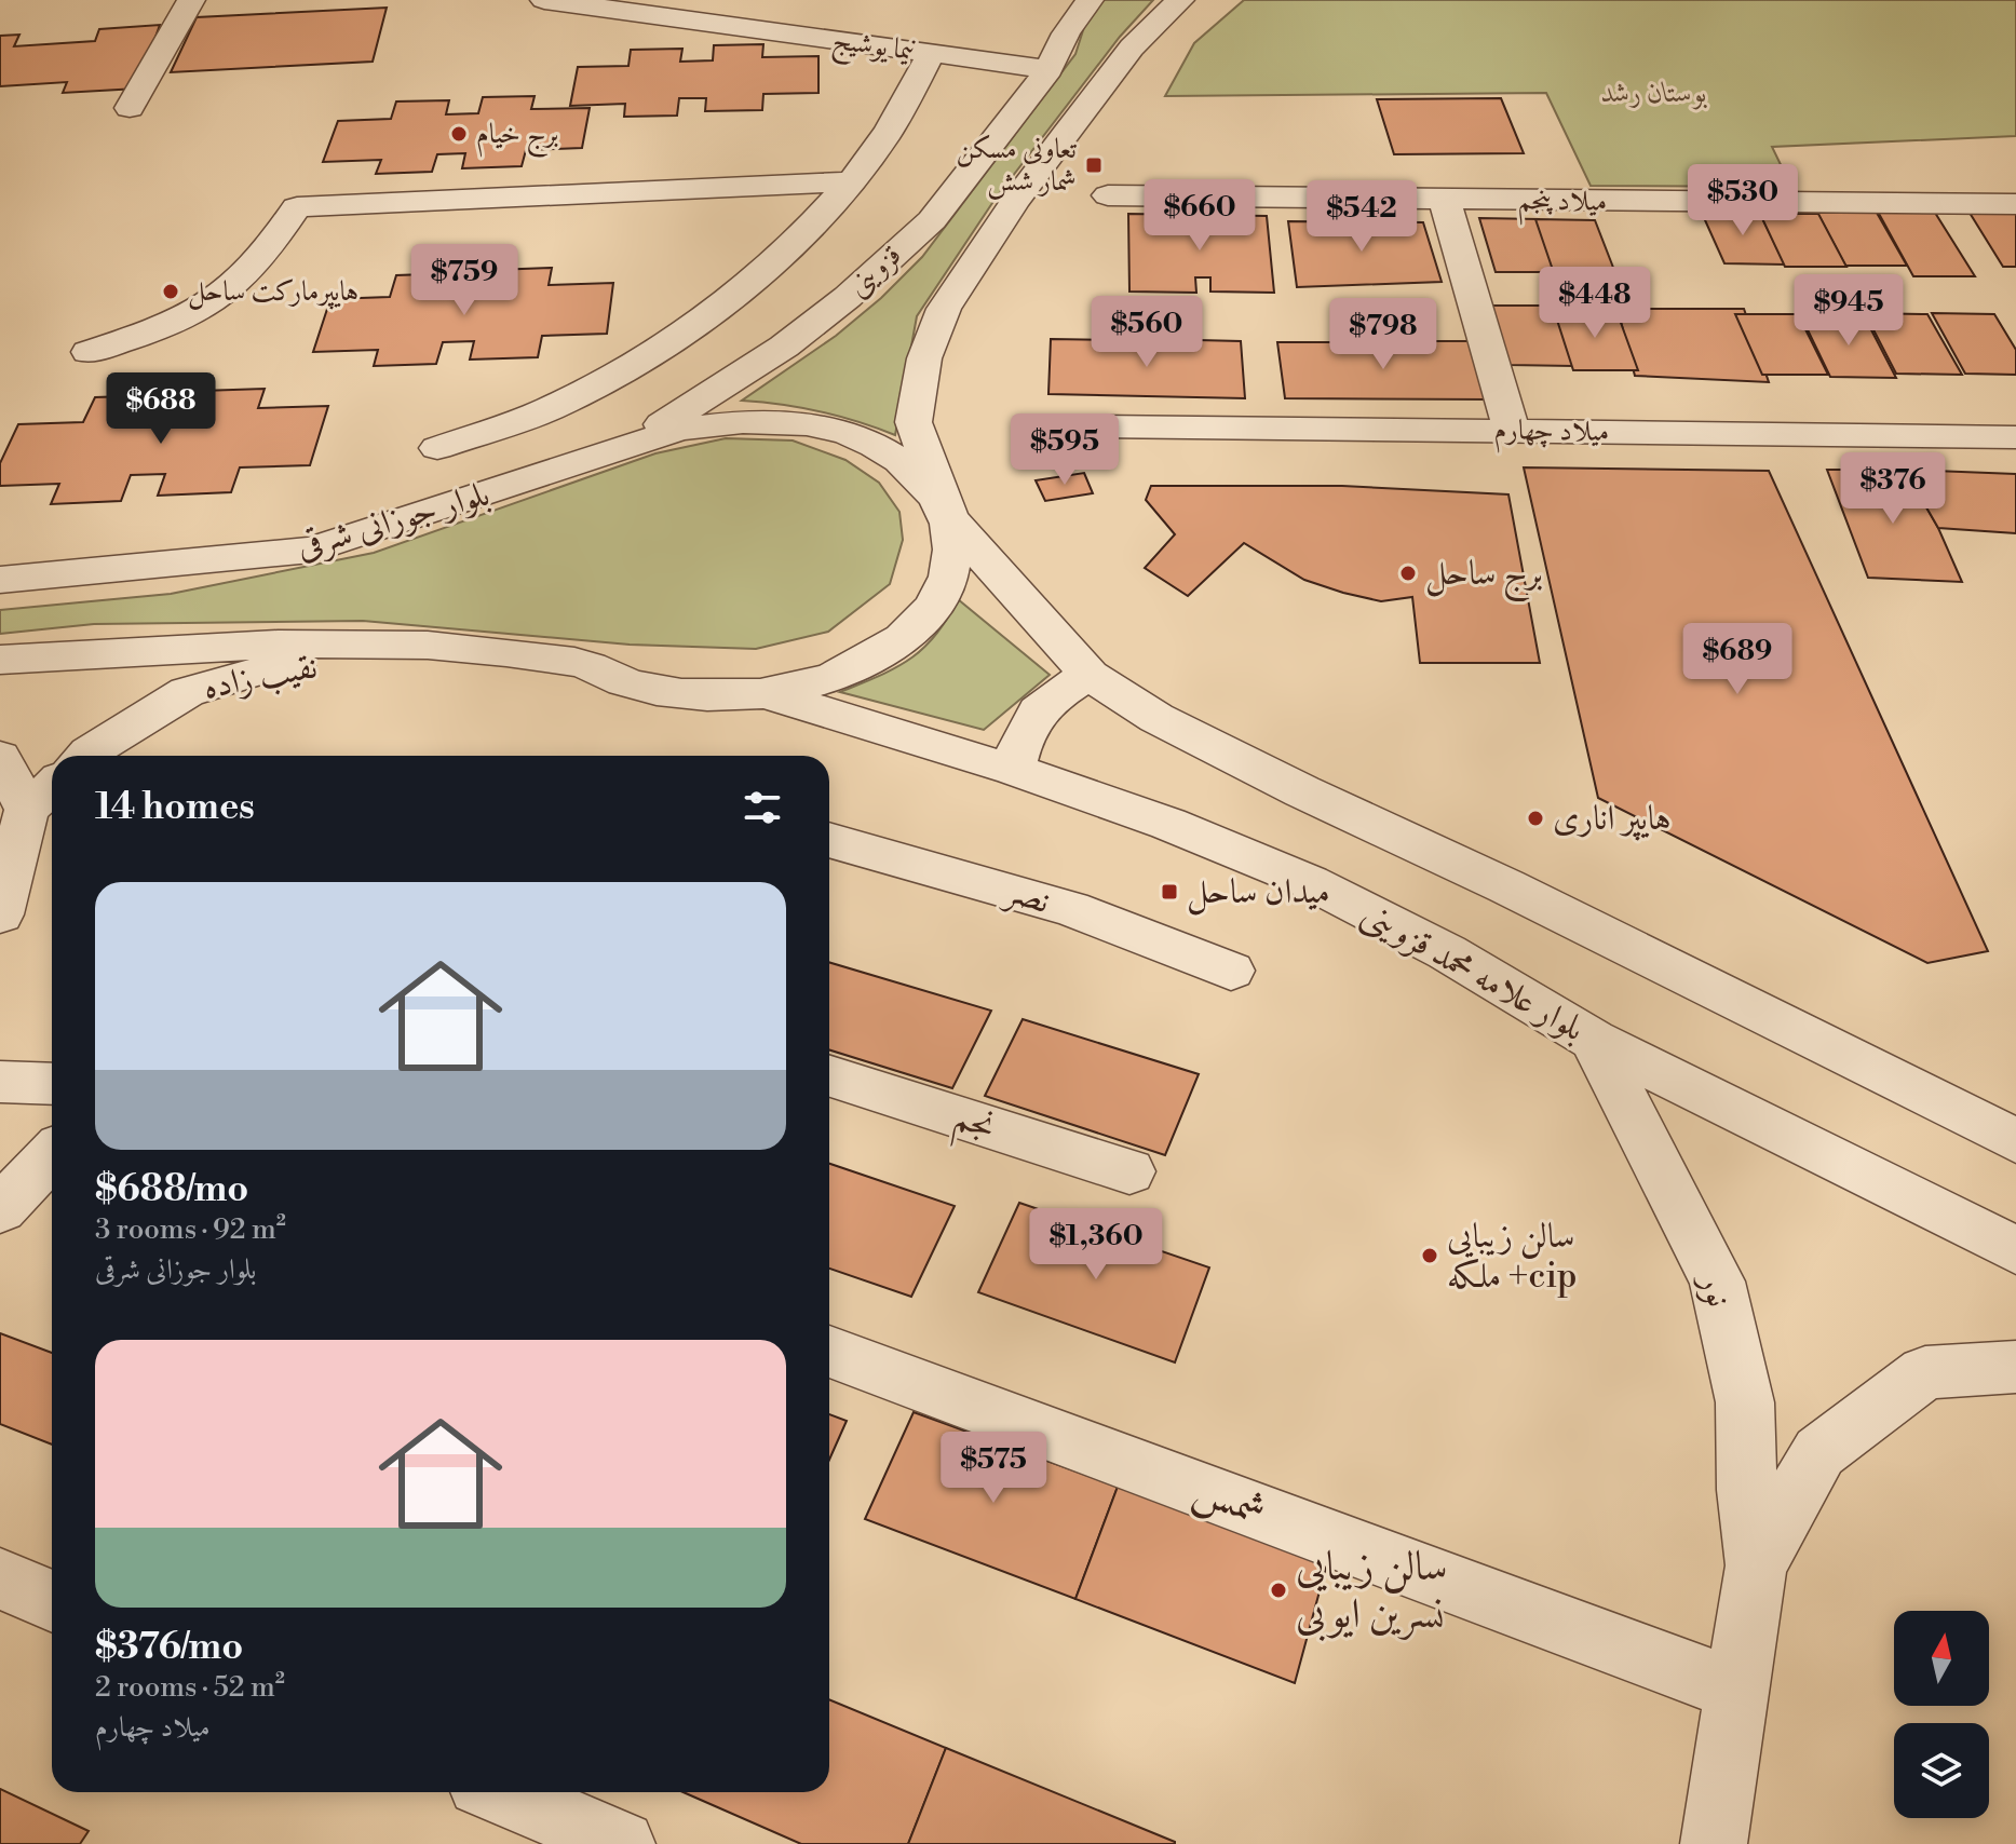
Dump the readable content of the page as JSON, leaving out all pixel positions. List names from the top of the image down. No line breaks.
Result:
{"streets":{"street":["نیما یوشیج","میلاد پنجم","قزوینی","میلاد چهارم","بلوار جوزانی شرقی","نقیب زاده","نصر","بلوار علامه محمد قزوینی","نجم","نور","شمس"]},"crossings":[["نیما یوشیج","قزوینی"],["قزوینی","بلوار جوزانی شرقی"],["بلوار علامه محمد قزوینی","نور"],["نور","شمس"]],"parks":["بوستان رشد"],"places":{"other":["برج خیام","هایپرمارکت ساحل","برج ساحل","هايپر اناری","سالن زیبایی ملکه +cip","سالن زیبایی نسرین ایوبی"],"transit":["تعاونی مسکن شمار شش","میدان ساحل"]},"north":"top","page":{"price":["$530","$660","$542","$759","$448","$945","$560","$798","$688","$595","$376","$689","$1,360","$575"],"heading":"14 homes","list":[{"name":"$688/mo","note":"3 rooms · 92 m² · بلوار جوزانی شرقی"},{"name":"$376/mo","note":"2 rooms · 52 m² · میلاد چهارم"}]}}
